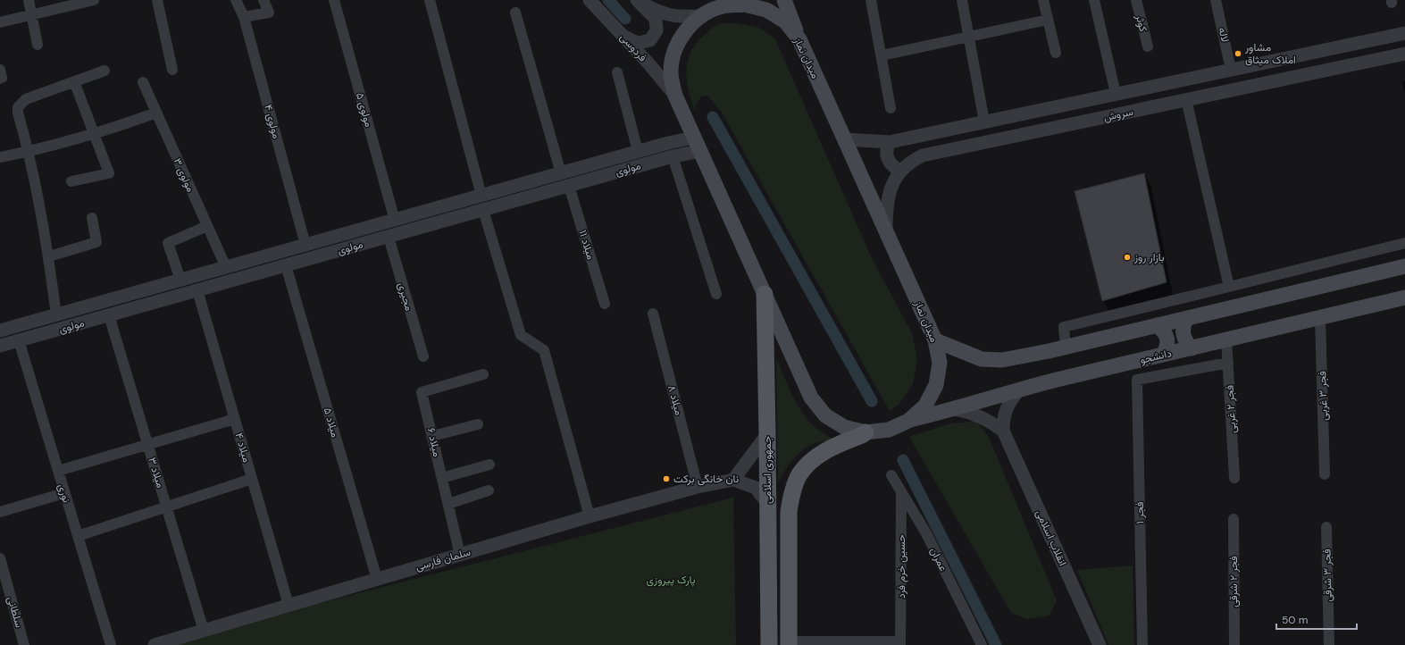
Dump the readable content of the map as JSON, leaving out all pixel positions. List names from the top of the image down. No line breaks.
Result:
{"streets":{"main road":["میدان نماز","دانشجو","جمهوری اسلامی"],"street":["کوثر","لاله","فردوسی","مولوی ۵","سروش","مولوی ۴","مولوی","مولوی ۳","میلاد ۱۱","مجیری","فجر ۳ غربی","میلاد ۸","فجر ۲ غربی","میلاد ۵","میلاد ۶","میلاد ۴","میلاد ۳","نوری","فجر ۱","انقلاب اسلامی","سلمان فارسی","عمران","حسین خرم فرد","فجر ۳ شرقی","فجر ۲ شرقی","سلطانی"]},"crossings":[["لاله","سروش"],["فردوسی","میدان نماز"],["میدان نماز","سروش"],["میدان نماز","مولوی"],["میدان نماز","دانشجو"],["میدان نماز","جمهوری اسلامی"],["مولوی ۵","مولوی"],["مولوی ۴","مولوی"],["مولوی","مولوی ۳"],["مولوی","میلاد ۱۱"],["مولوی","مجیری"],["مولوی","میلاد ۵"],["مولوی","میلاد ۴"],["مولوی","میلاد ۳"],["مولوی","نوری"],["دانشجو","فجر ۳ غربی"],["دانشجو","فجر ۲ غربی"],["میلاد ۸","سلمان فارسی"],["فجر ۲ غربی","فجر ۱"],["میلاد ۵","سلمان فارسی"],["میلاد ۶","سلمان فارسی"],["میلاد ۴","سلمان فارسی"],["میلاد ۳","سلمان فارسی"],["عمران","حسین خرم فرد"]],"parks":["پارک پیروزی"],"places":["مشاور املاک میثاق","بازار روز","نان خانگی برکت"],"scale_bar":"50 m"}
